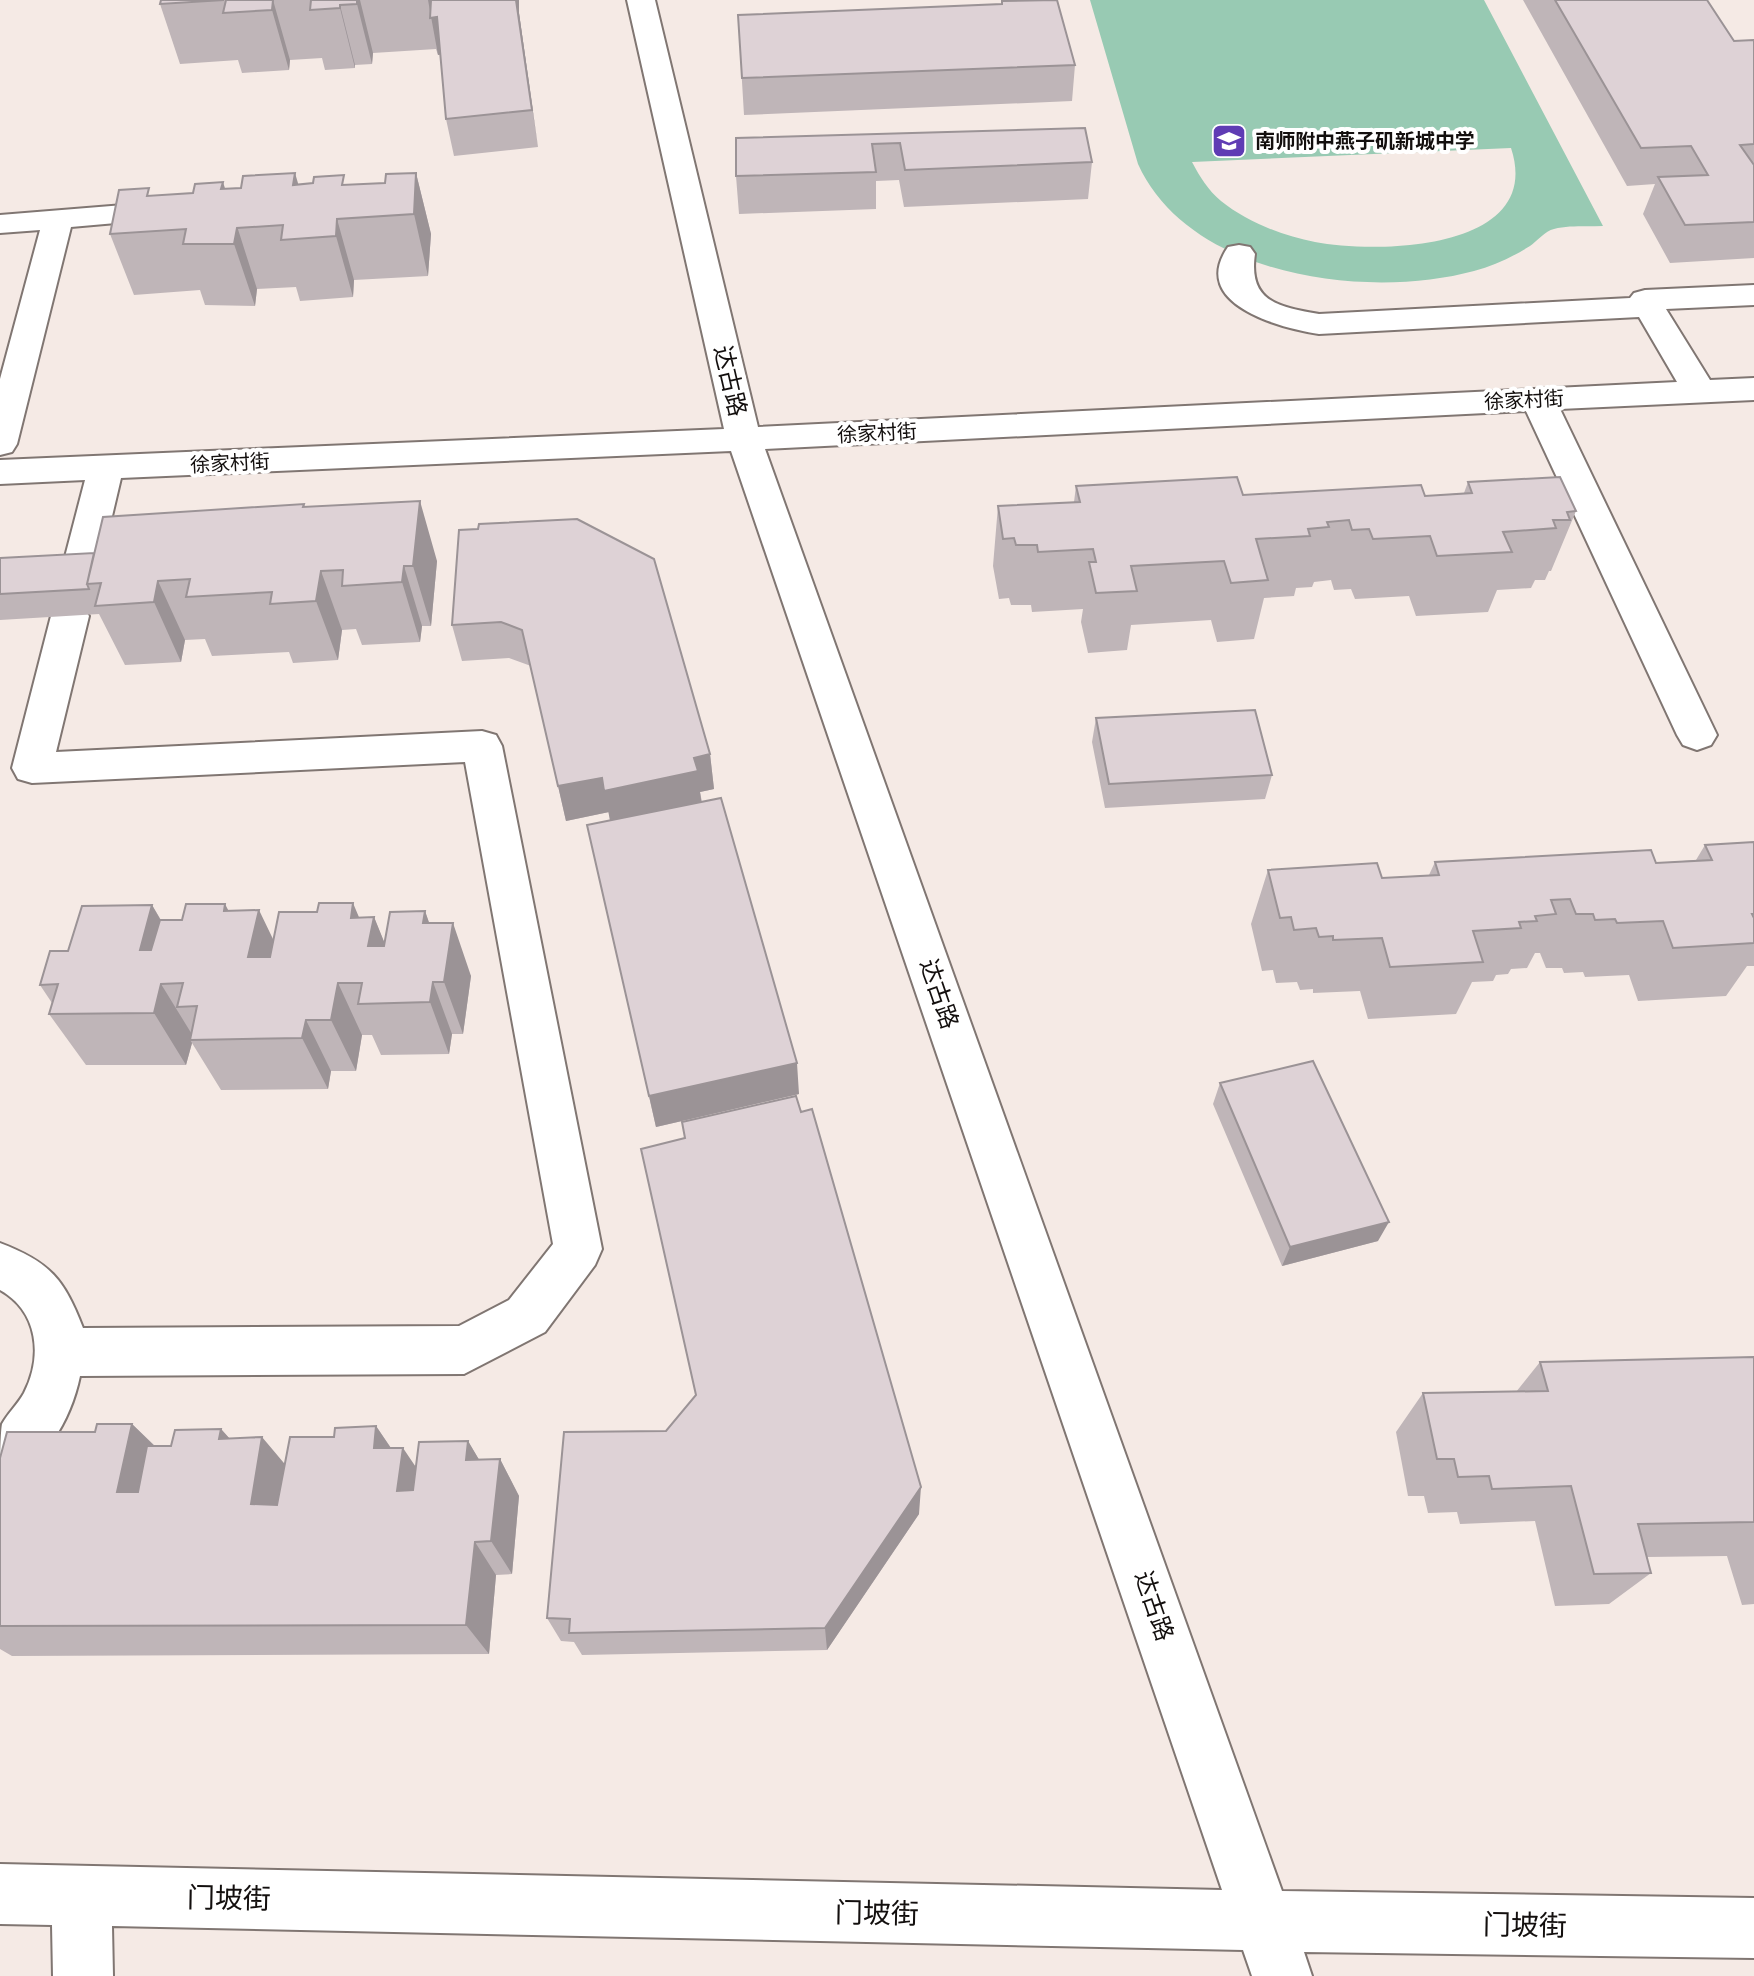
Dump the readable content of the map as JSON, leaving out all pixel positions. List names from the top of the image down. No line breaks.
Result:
{"streets":{"street":["达古路","徐家村街","门坡街"]},"crossings":[["达古路","徐家村街"],["达古路","门坡街"]],"places":{"school or university":["南师附中燕子矶新城中学"]}}
